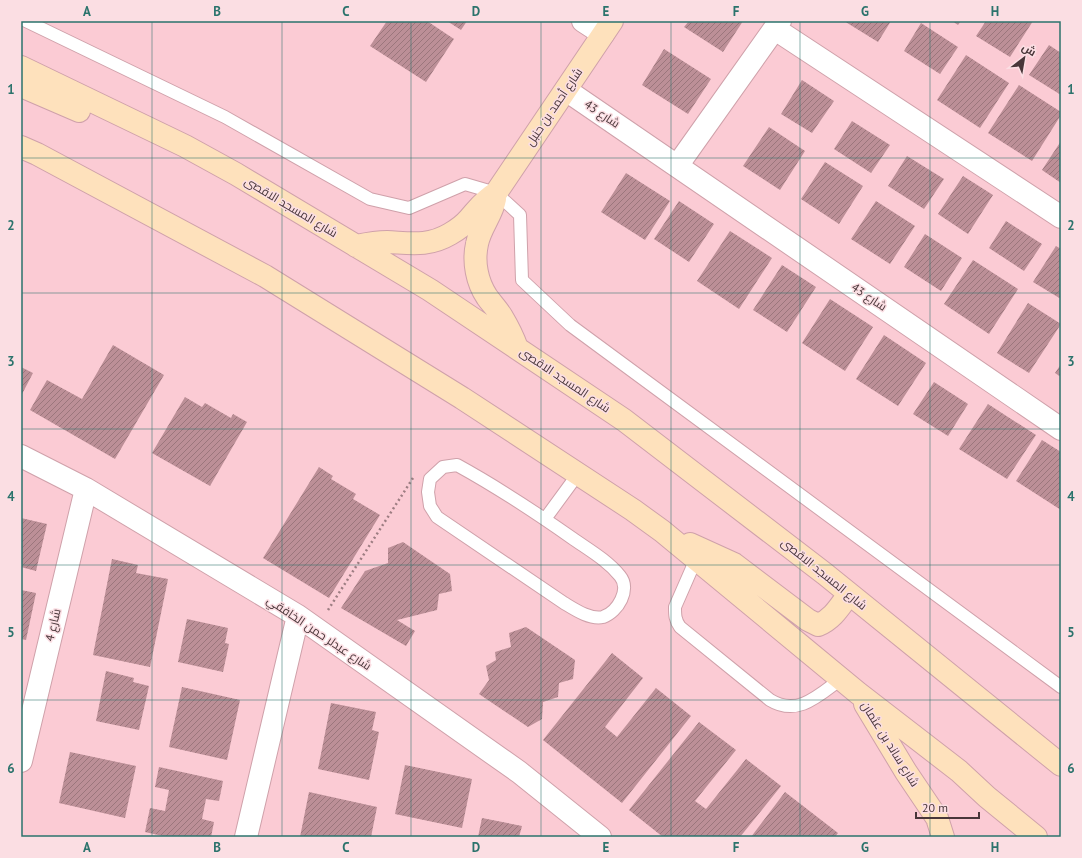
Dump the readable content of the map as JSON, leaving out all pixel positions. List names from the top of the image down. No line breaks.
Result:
{"streets":{"main road":["شارع أحمد بن حنبل","شارع المسجد الاقصى","شارع ساند بن عثمان"],"street":["شارع 43","شارع 4","شارع عبدلر حمن الخافقي"]},"crossings":[["شارع أحمد بن حنبل","شارع 43"],["شارع أحمد بن حنبل","شارع المسجد الاقصى"],["شارع 4","شارع عبدلر حمن الخافقي"]],"scale_bar":"20 m","north":"top right","grid":{"columns":["A","B","C","D","E","F","G","H"],"rows":["1","2","3","4","5","6"]}}
